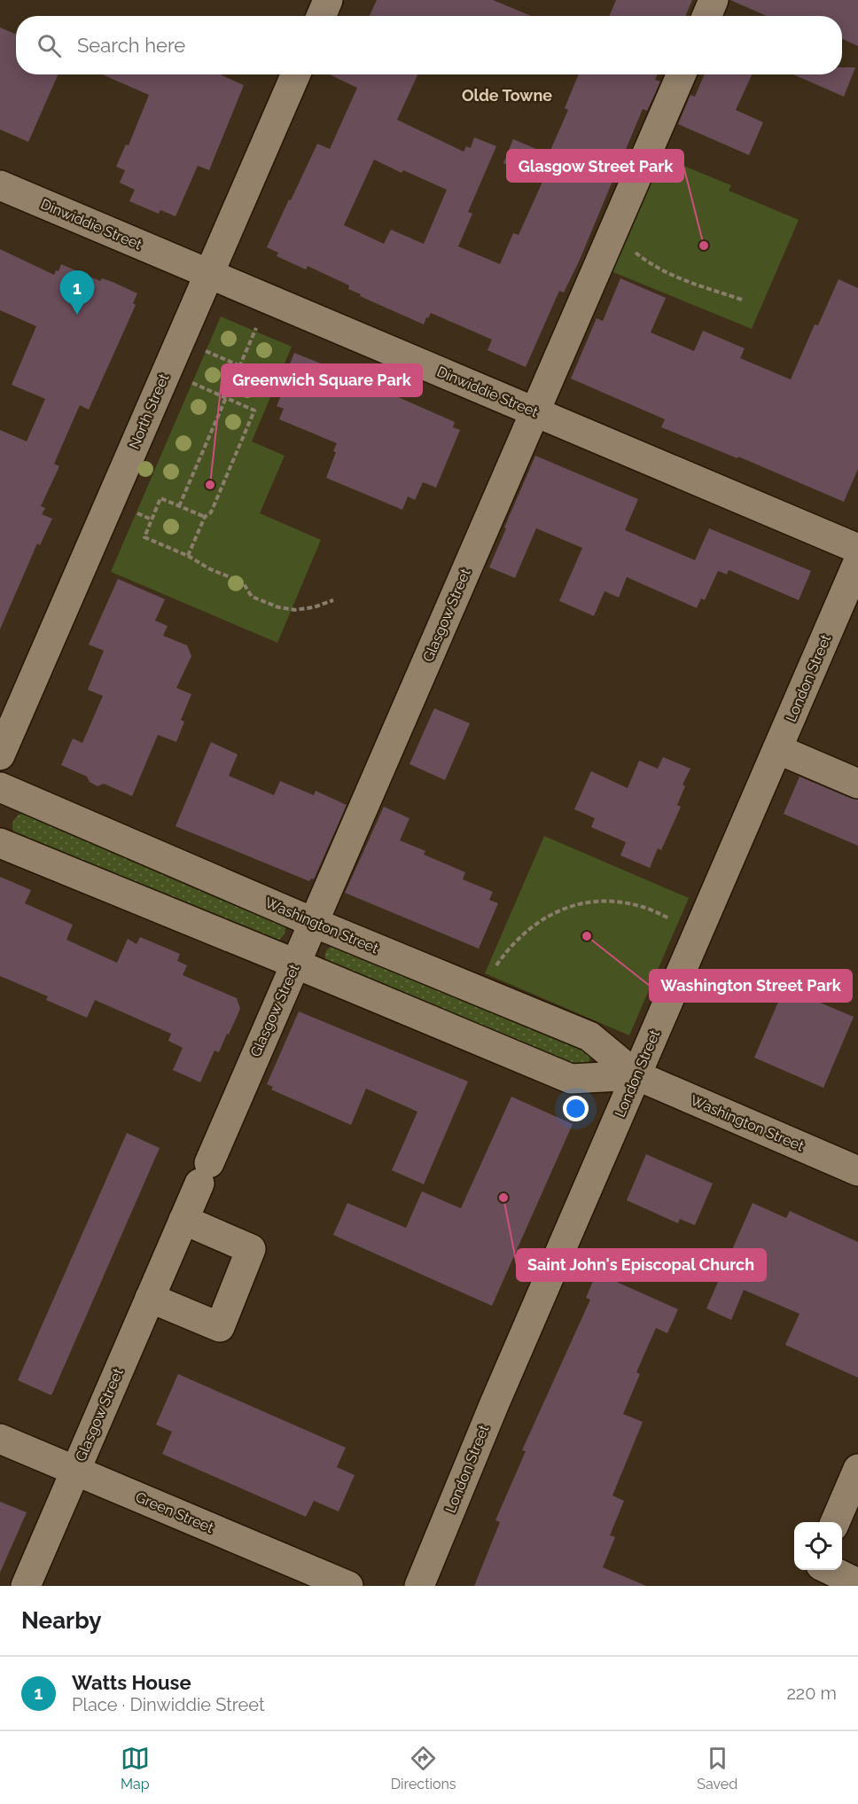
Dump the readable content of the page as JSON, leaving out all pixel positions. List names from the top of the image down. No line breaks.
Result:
{"streets":{"street":["Dinwiddie Street","North Street","Glasgow Street","London Street","Washington Street","Green Street"]},"crossings":[["Dinwiddie Street","North Street"],["Dinwiddie Street","Glasgow Street"],["Glasgow Street","Washington Street"],["Glasgow Street","Green Street"],["London Street","Washington Street"]],"districts":["Olde Towne"],"places":["Glasgow Street Park","Greenwich Square Park","Washington Street Park","Saint John's Episcopal Church"],"page":{"search":"Search here","pins":"1","heading":"Nearby","list":[{"mark":"1","name":"Watts House","note":"Place · Dinwiddie Street","value":"220 m"}],"nav":["Map","Directions","Saved"]}}
